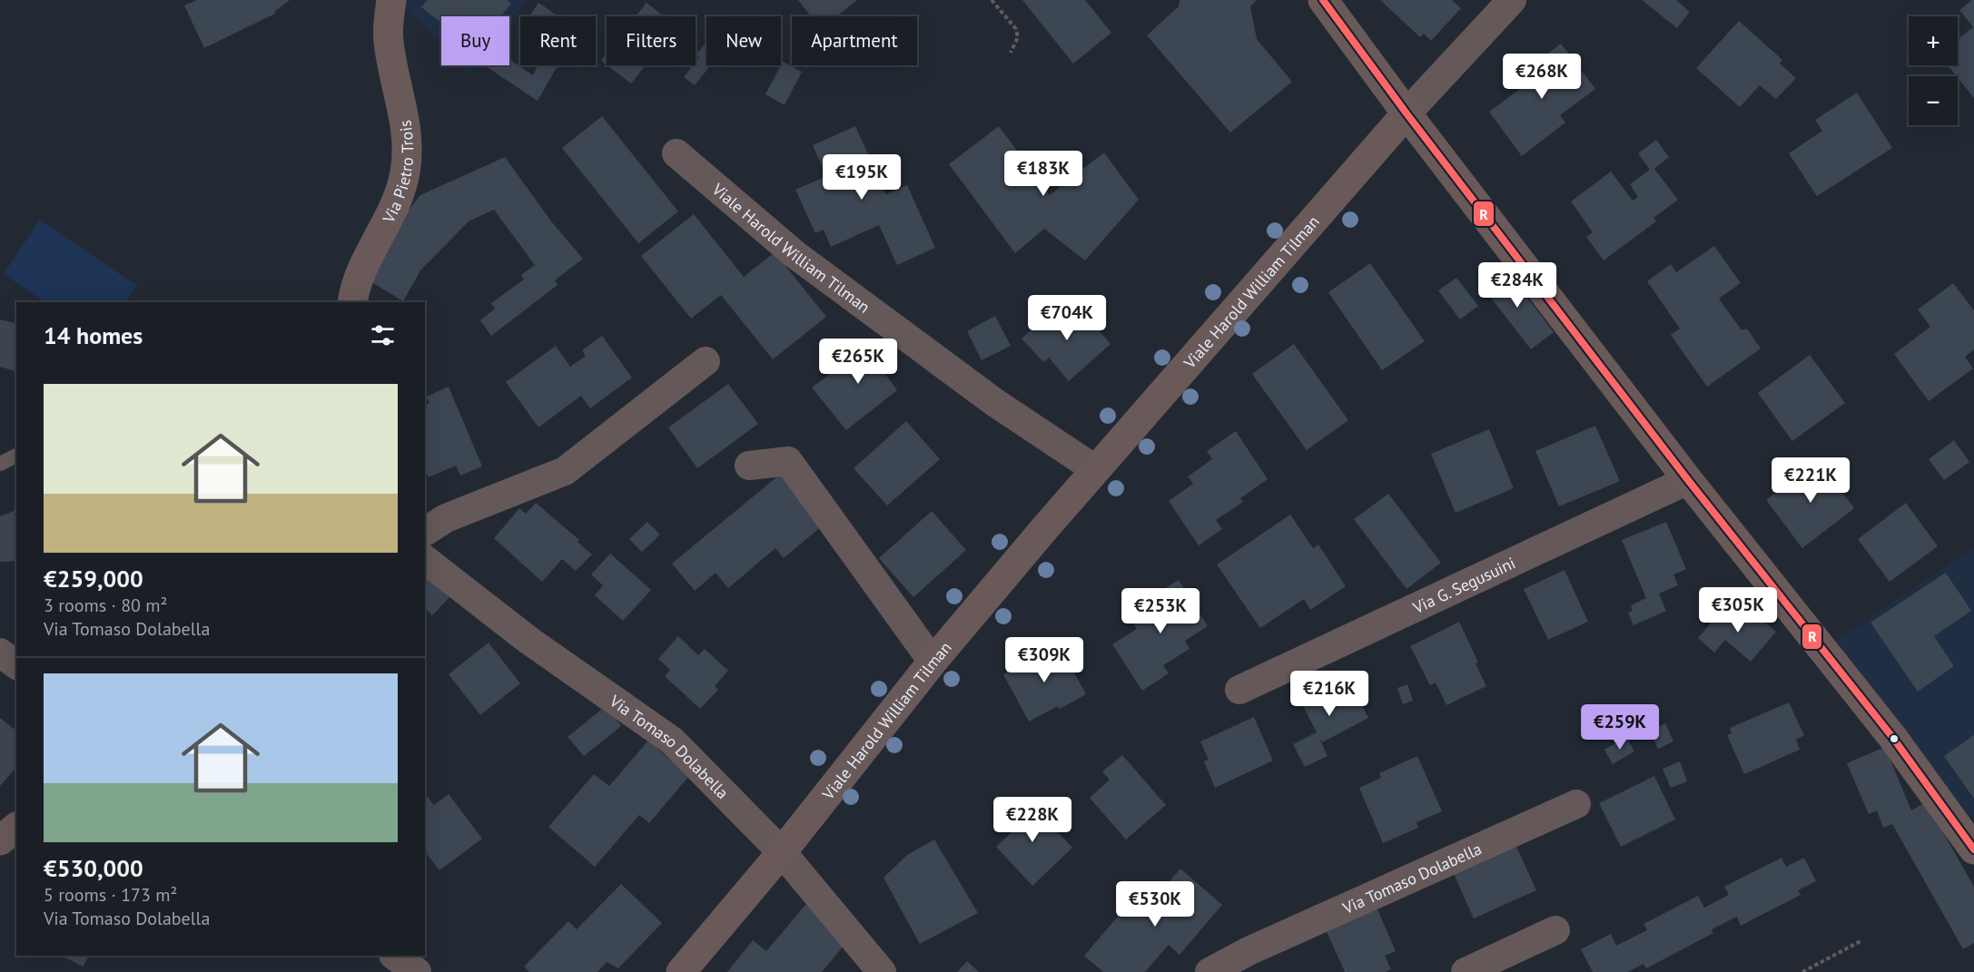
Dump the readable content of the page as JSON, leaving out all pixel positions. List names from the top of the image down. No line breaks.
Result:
{"streets":{"street":["Via Pietro Trois","Viale Harold William Tilman","Via G. Segusuini","Via Tomaso Dolabella"]},"crossings":[["Viale Harold William Tilman","Via Tomaso Dolabella"]],"lines":["transit line R"],"page":{"map_buttons":["+","−"],"chip":["Buy","Rent","Filters","New","Apartment"],"price":["€268K","€183K","€195K","€284K","€704K","€265K","€221K","€305K","€253K","€309K","€216K","€259K","€228K","€530K"],"heading":"14 homes","list":[{"name":"€259,000","note":"3 rooms · 80 m² · Via Tomaso Dolabella"},{"name":"€530,000","note":"5 rooms · 173 m² · Via Tomaso Dolabella"}]}}
